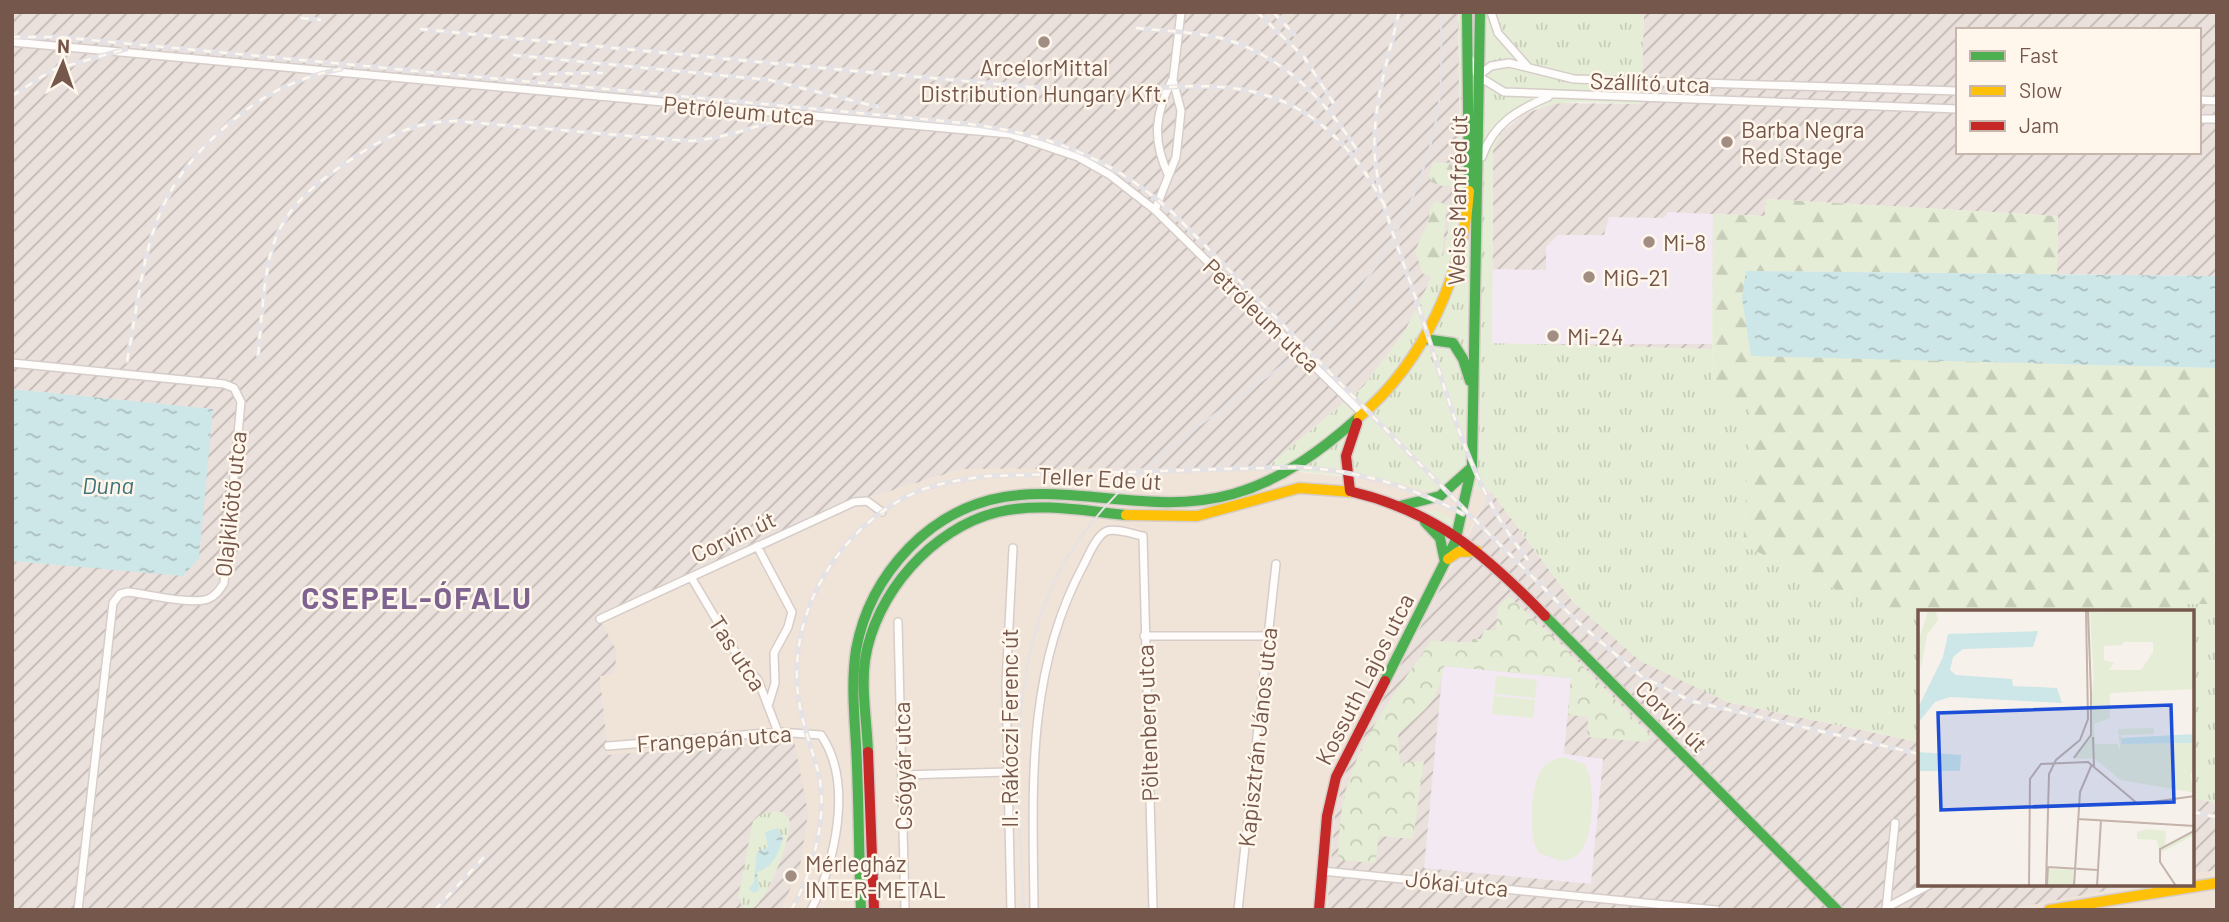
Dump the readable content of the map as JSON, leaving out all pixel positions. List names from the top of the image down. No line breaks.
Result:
{"streets":{"main road":["Weiss Manfréd út","Teller Ede út","Corvin út","Kossuth Lajos utca"],"street":["Szállító utca","Petróleum utca","Olajkikötő utca","Tas utca","Pöltenberg utca","II. Rákóczi Ferenc út","Kapisztrán János utca","Frangepán utca","Csőgyár utca","Jókai utca"]},"crossings":[["Szállító utca","Weiss Manfréd út"],["Petróleum utca","Weiss Manfréd út"],["Petróleum utca","Teller Ede út"],["Weiss Manfréd út","Teller Ede út"],["Weiss Manfréd út","Kossuth Lajos utca"],["Corvin út","Tas utca"],["Corvin út","Kossuth Lajos utca"],["Tas utca","Frangepán utca"],["Kossuth Lajos utca","Jókai utca"],["Pöltenberg utca","II. Rákóczi Ferenc út"]],"districts":["CSEPEL-ÓFALU"],"water":["Duna"],"places":["ArcelorMittal Distribution Hungary Kft.","Barba Negra Red Stage","Mi-8","MiG-21","Mi-24","Mérlegház INTER-METAL"],"legend":["Fast","Slow","Jam"],"north":"top"}
